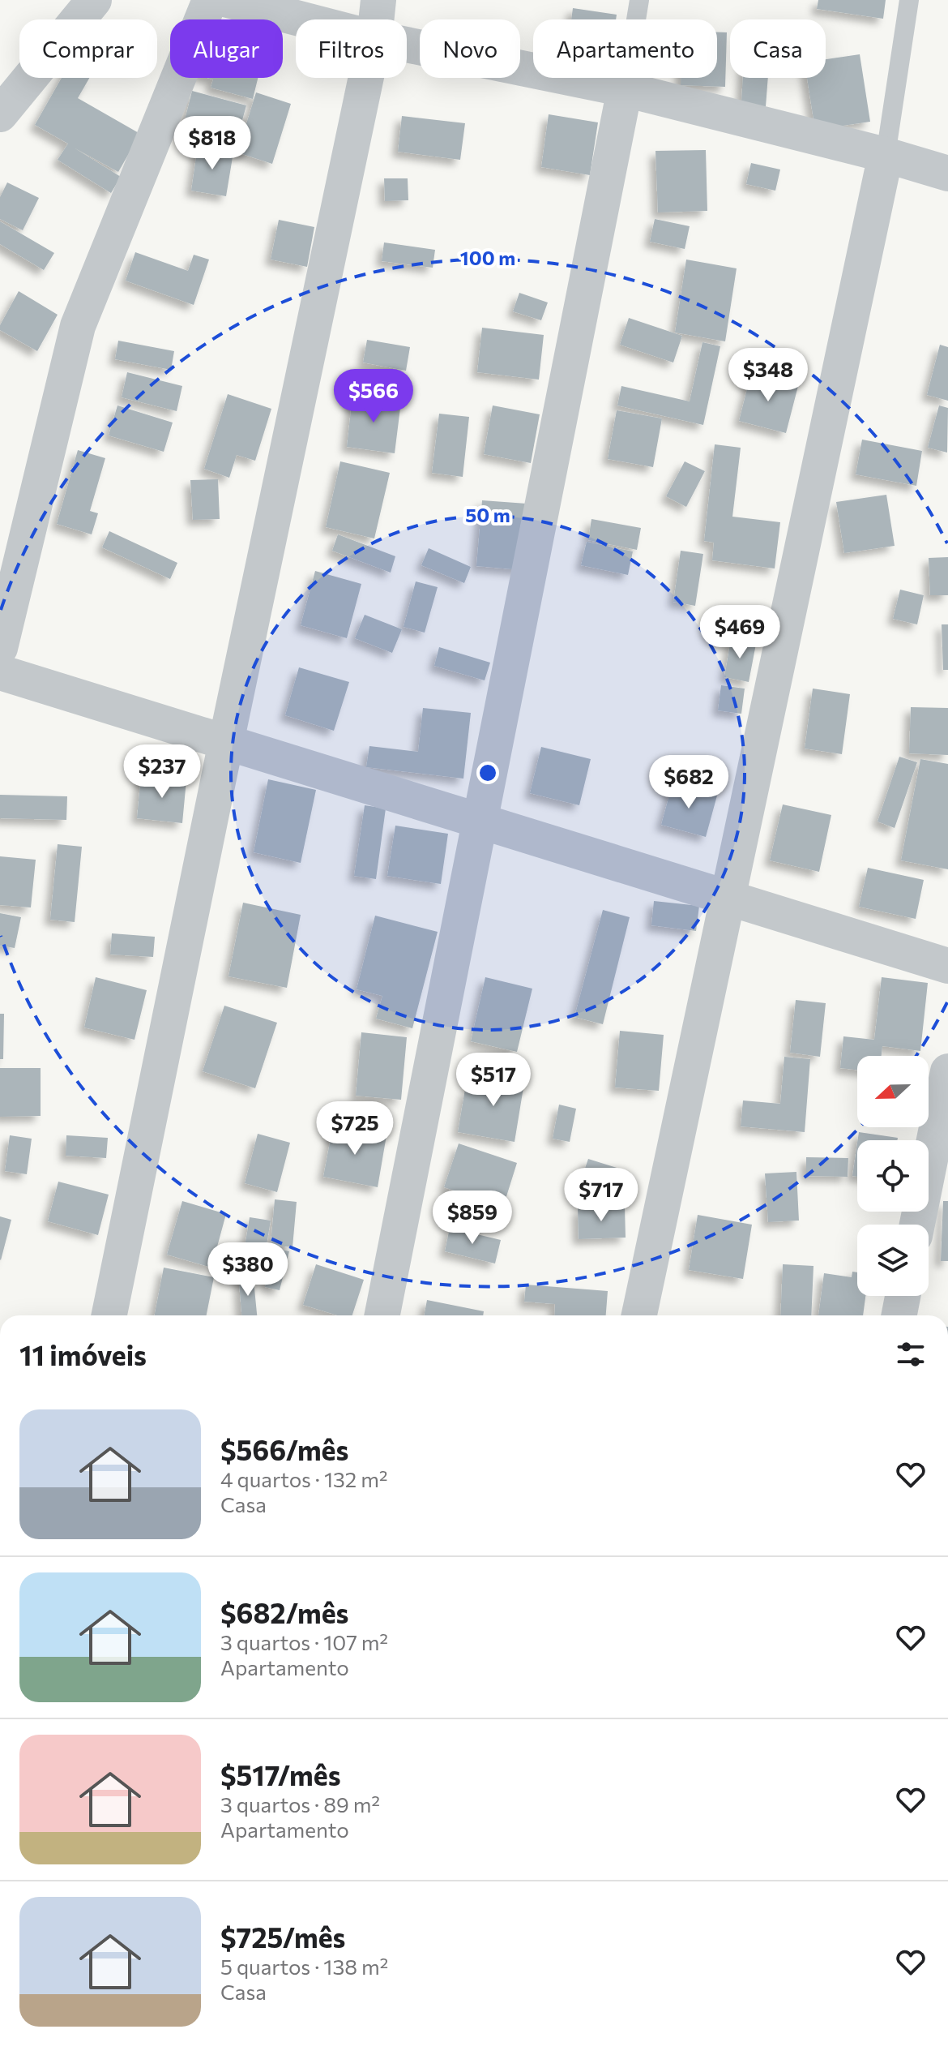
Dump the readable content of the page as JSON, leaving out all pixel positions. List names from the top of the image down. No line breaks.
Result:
{"north":"left","page":{"chip":["Comprar","Alugar","Filtros","Novo","Apartamento","Casa"],"price":["$818","$348","$566","$469","$237","$682","$517","$725","$717","$859","$380"],"heading":"11 imóveis","list":[{"name":"$566/mês","note":"4 quartos · 132 m² · Casa"},{"name":"$682/mês","note":"3 quartos · 107 m² · Apartamento"},{"name":"$517/mês","note":"3 quartos · 89 m² · Apartamento"},{"name":"$725/mês","note":"5 quartos · 138 m² · Casa"}]},"rings":["100 m","50 m"]}
